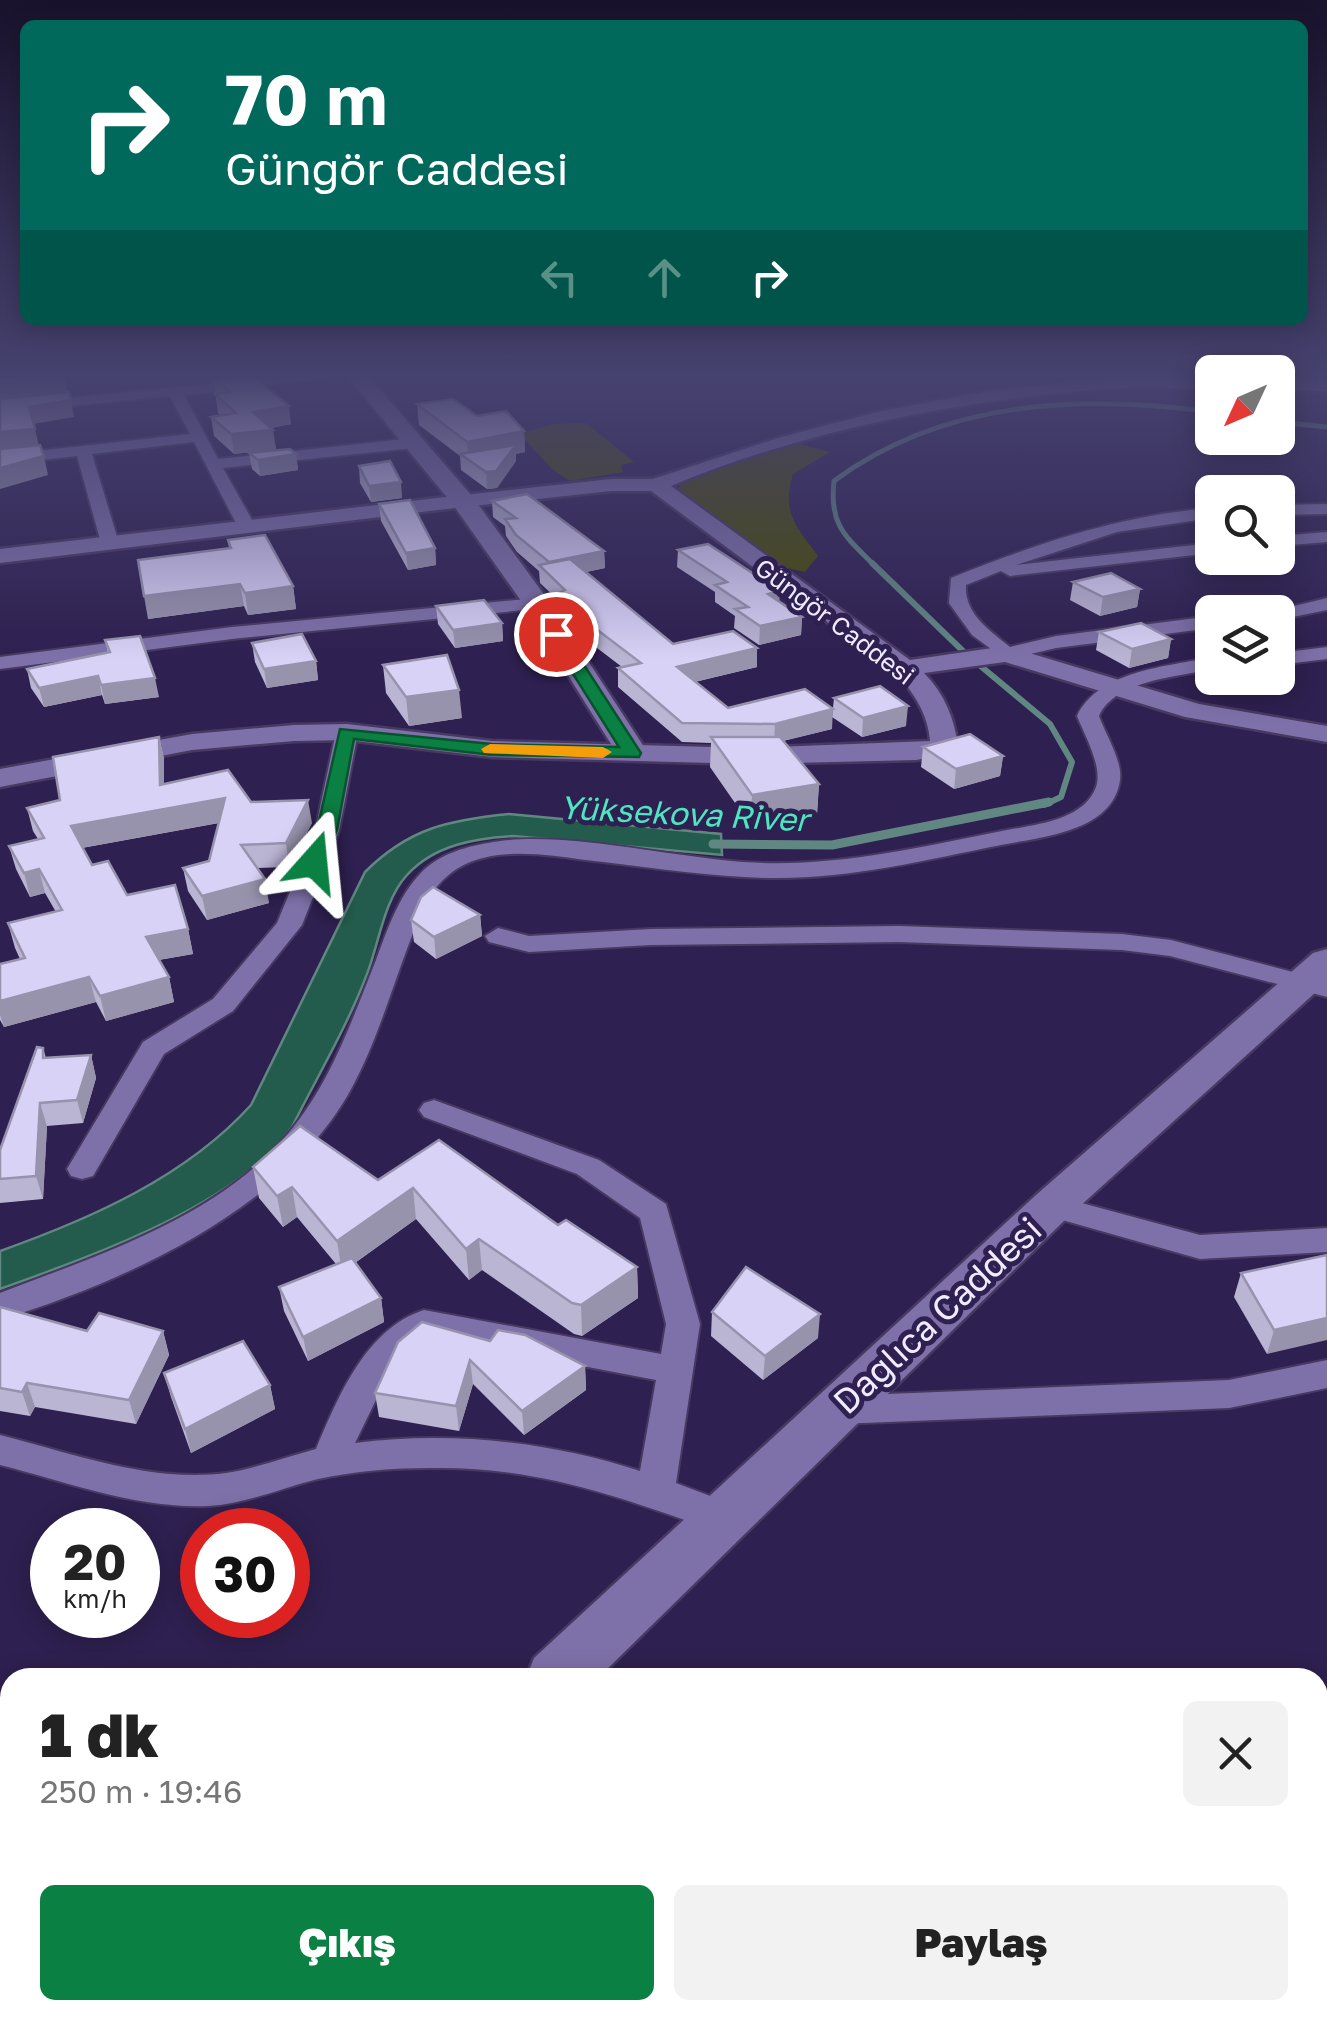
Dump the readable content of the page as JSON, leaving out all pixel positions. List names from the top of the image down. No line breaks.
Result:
{"streets":{"main road":["Dağlıca Caddesi"],"street":["Güngör Caddesi"]},"water":["Yüksekova River"],"north":"bottom left","page":{"turn":["70 m","Güngör Caddesi"],"speed":"20 km/h","limit":"30","heading":["1 dk","250 m · 19:46"],"buttons":["Çıkış","Paylaş"]}}
